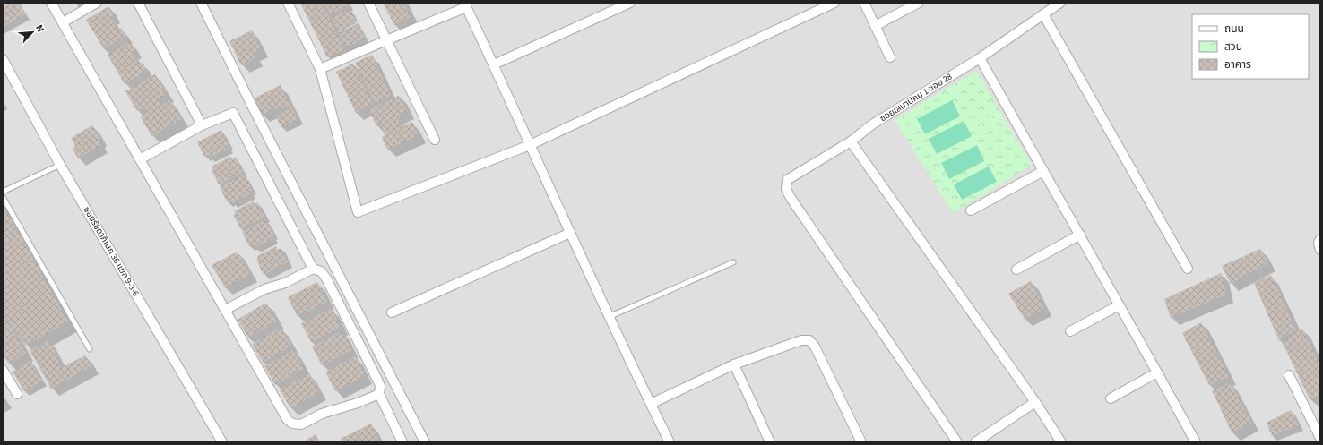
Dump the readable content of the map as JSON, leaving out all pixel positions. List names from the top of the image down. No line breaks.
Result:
{"streets":{"street":["ซอยเสนานิคม 1 ซอย 28","ซอยรัชดาภิเษก 36 แยก 9-3-6"]},"legend":["ถนน","สวน","อาคาร"],"north":"top right"}
